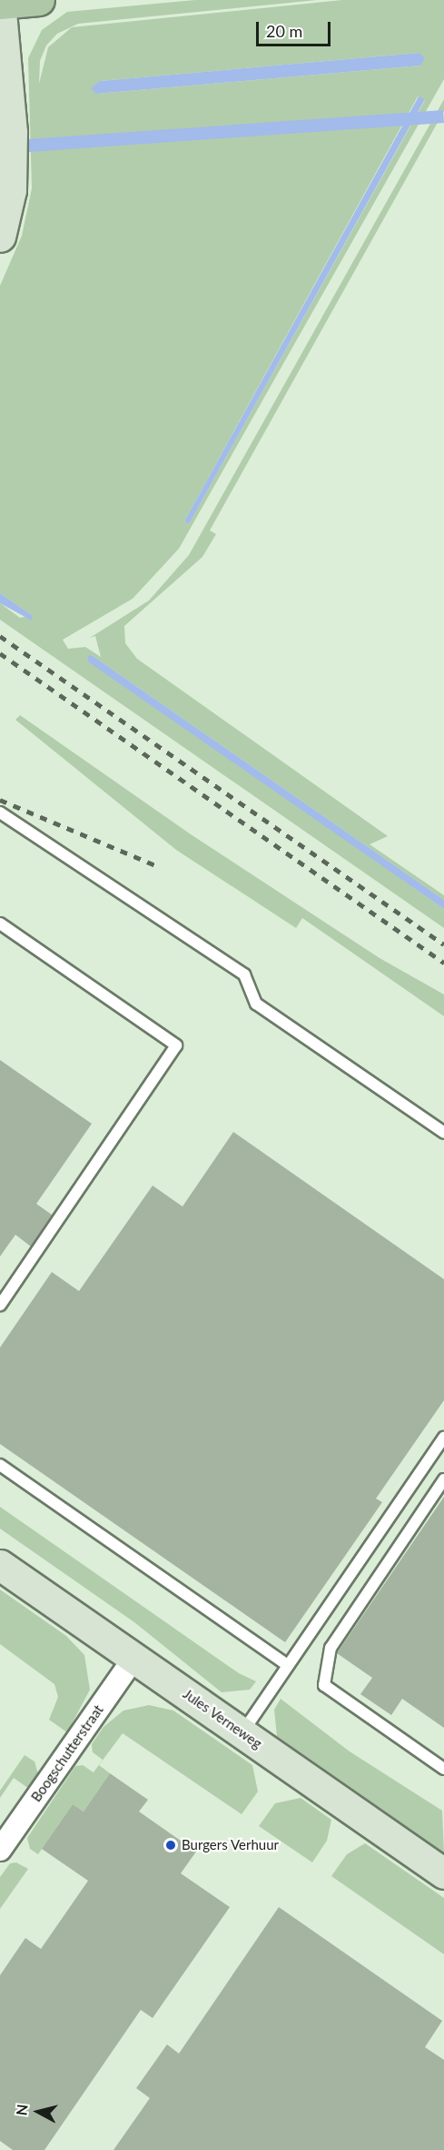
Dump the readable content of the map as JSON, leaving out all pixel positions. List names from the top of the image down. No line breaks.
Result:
{"streets":{"street":["Jules Verneweg","Boogschutterstraat"]},"crossings":[["Jules Verneweg","Boogschutterstraat"]],"places":["Burgers Verhuur"],"scale_bar":"20 m","north":"left"}
